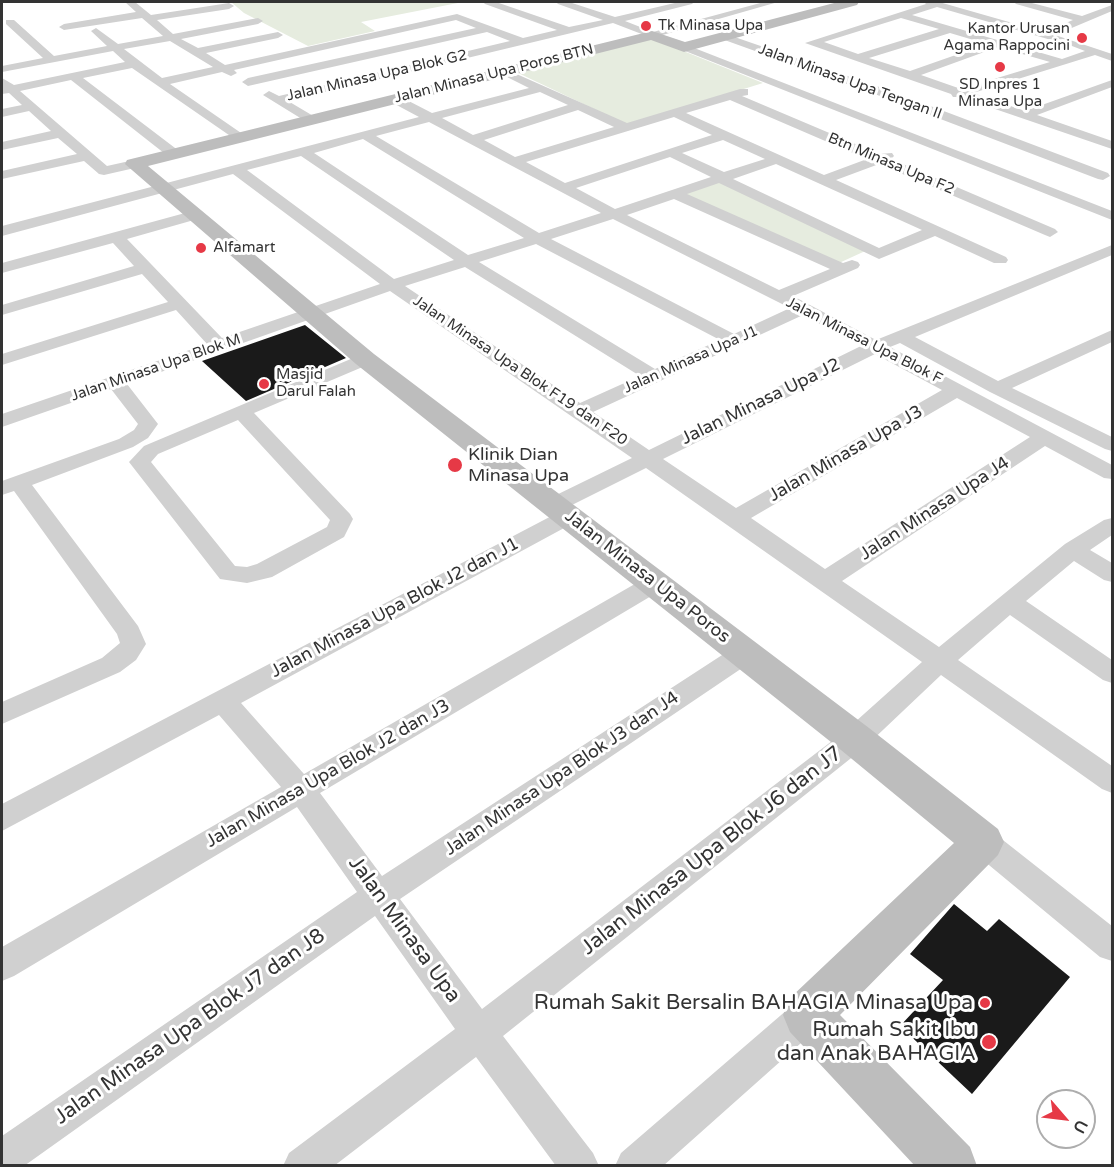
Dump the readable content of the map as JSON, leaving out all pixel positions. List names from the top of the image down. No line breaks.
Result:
{"streets":{"street":["Jalan Minasa Upa Poros BTN","Jalan Minasa Upa Blok G2","Jalan Minasa Upa Tengan II","Btn Minasa Upa F2","Jalan Minasa Upa Blok F","Jalan Minasa Upa J1","Jalan Minasa Upa Blok M","Jalan Minasa Upa Blok F19 dan F20","Jalan Minasa Upa J2","Jalan Minasa Upa J3","Jalan Minasa Upa J4","Jalan Minasa Upa Poros","Jalan Minasa Upa Blok J2 dan J1","Jalan Minasa Upa Blok J2 dan J3","Jalan Minasa Upa Blok J3 dan J4","Jalan Minasa Upa Blok J6 dan J7","Jalan Minasa Upa","Jalan Minasa Upa Blok J7 dan J8"]},"crossings":[["Jalan Minasa Upa Poros BTN","Jalan Minasa Upa Blok G2"],["Jalan Minasa Upa Poros BTN","Jalan Minasa Upa Blok F"],["Jalan Minasa Upa Blok F","Jalan Minasa Upa J1"],["Jalan Minasa Upa Blok F","Jalan Minasa Upa J2"],["Jalan Minasa Upa Blok F","Jalan Minasa Upa J3"],["Jalan Minasa Upa Blok F","Jalan Minasa Upa J4"],["Jalan Minasa Upa J1","Jalan Minasa Upa Blok F19 dan F20"],["Jalan Minasa Upa Blok M","Jalan Minasa Upa Poros"],["Jalan Minasa Upa Blok F19 dan F20","Jalan Minasa Upa J2"],["Jalan Minasa Upa Blok F19 dan F20","Jalan Minasa Upa J3"],["Jalan Minasa Upa Blok F19 dan F20","Jalan Minasa Upa J4"],["Jalan Minasa Upa Blok F19 dan F20","Jalan Minasa Upa Blok J6 dan J7"],["Jalan Minasa Upa J2","Jalan Minasa Upa Poros"],["Jalan Minasa Upa J2","Jalan Minasa Upa Blok J2 dan J1"],["Jalan Minasa Upa Poros","Jalan Minasa Upa Blok J2 dan J1"],["Jalan Minasa Upa Poros","Jalan Minasa Upa Blok J2 dan J3"],["Jalan Minasa Upa Poros","Jalan Minasa Upa Blok J3 dan J4"],["Jalan Minasa Upa Poros","Jalan Minasa Upa Blok J6 dan J7"],["Jalan Minasa Upa Blok J2 dan J1","Jalan Minasa Upa"],["Jalan Minasa Upa Blok J2 dan J3","Jalan Minasa Upa"],["Jalan Minasa Upa Blok J3 dan J4","Jalan Minasa Upa"],["Jalan Minasa Upa Blok J3 dan J4","Jalan Minasa Upa Blok J7 dan J8"],["Jalan Minasa Upa Blok J6 dan J7","Jalan Minasa Upa"],["Jalan Minasa Upa","Jalan Minasa Upa Blok J7 dan J8"]],"places":["Tk Minasa Upa","Kantor Urusan Agama Rappocini","SD Inpres 1 Minasa Upa","Alfamart","Masjid Darul Falah","Klinik Dian Minasa Upa","Rumah Sakit Bersalin BAHAGIA Minasa Upa","Rumah Sakit Ibu dan Anak BAHAGIA"],"north":"bottom right"}
